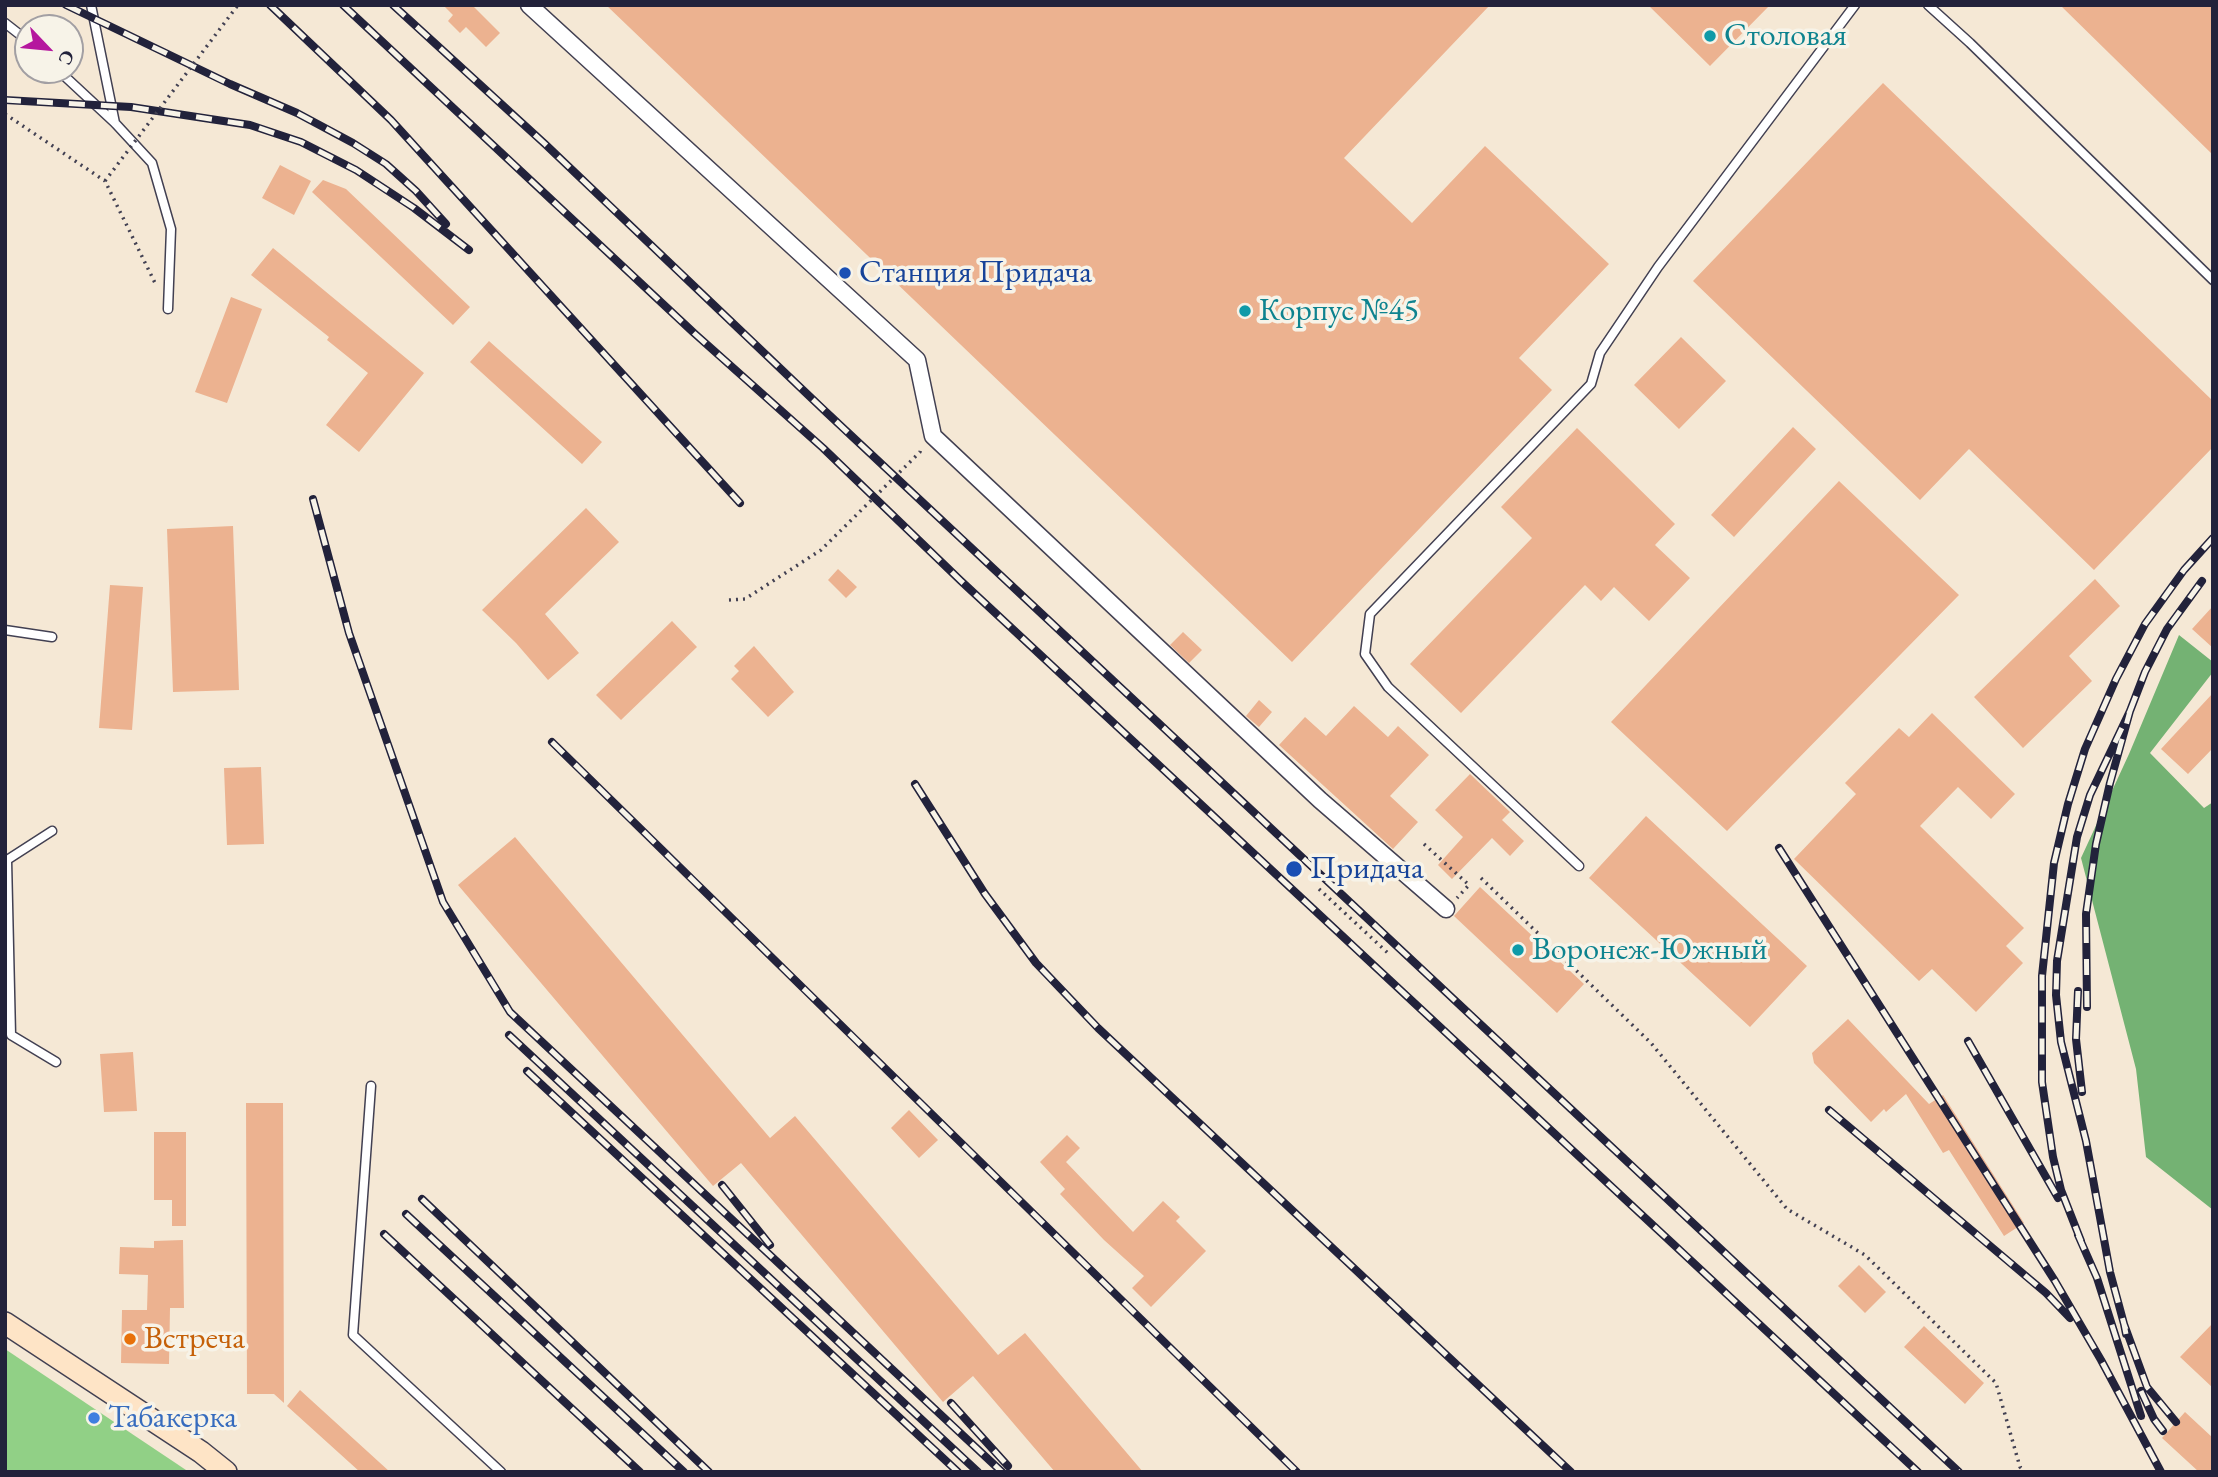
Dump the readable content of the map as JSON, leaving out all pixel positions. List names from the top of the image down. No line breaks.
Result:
{"places":["Столовая","Станция Придача","Корпус №45","Придача","Воронеж-Южный","Встреча","Табакерка"],"north":"bottom right"}
